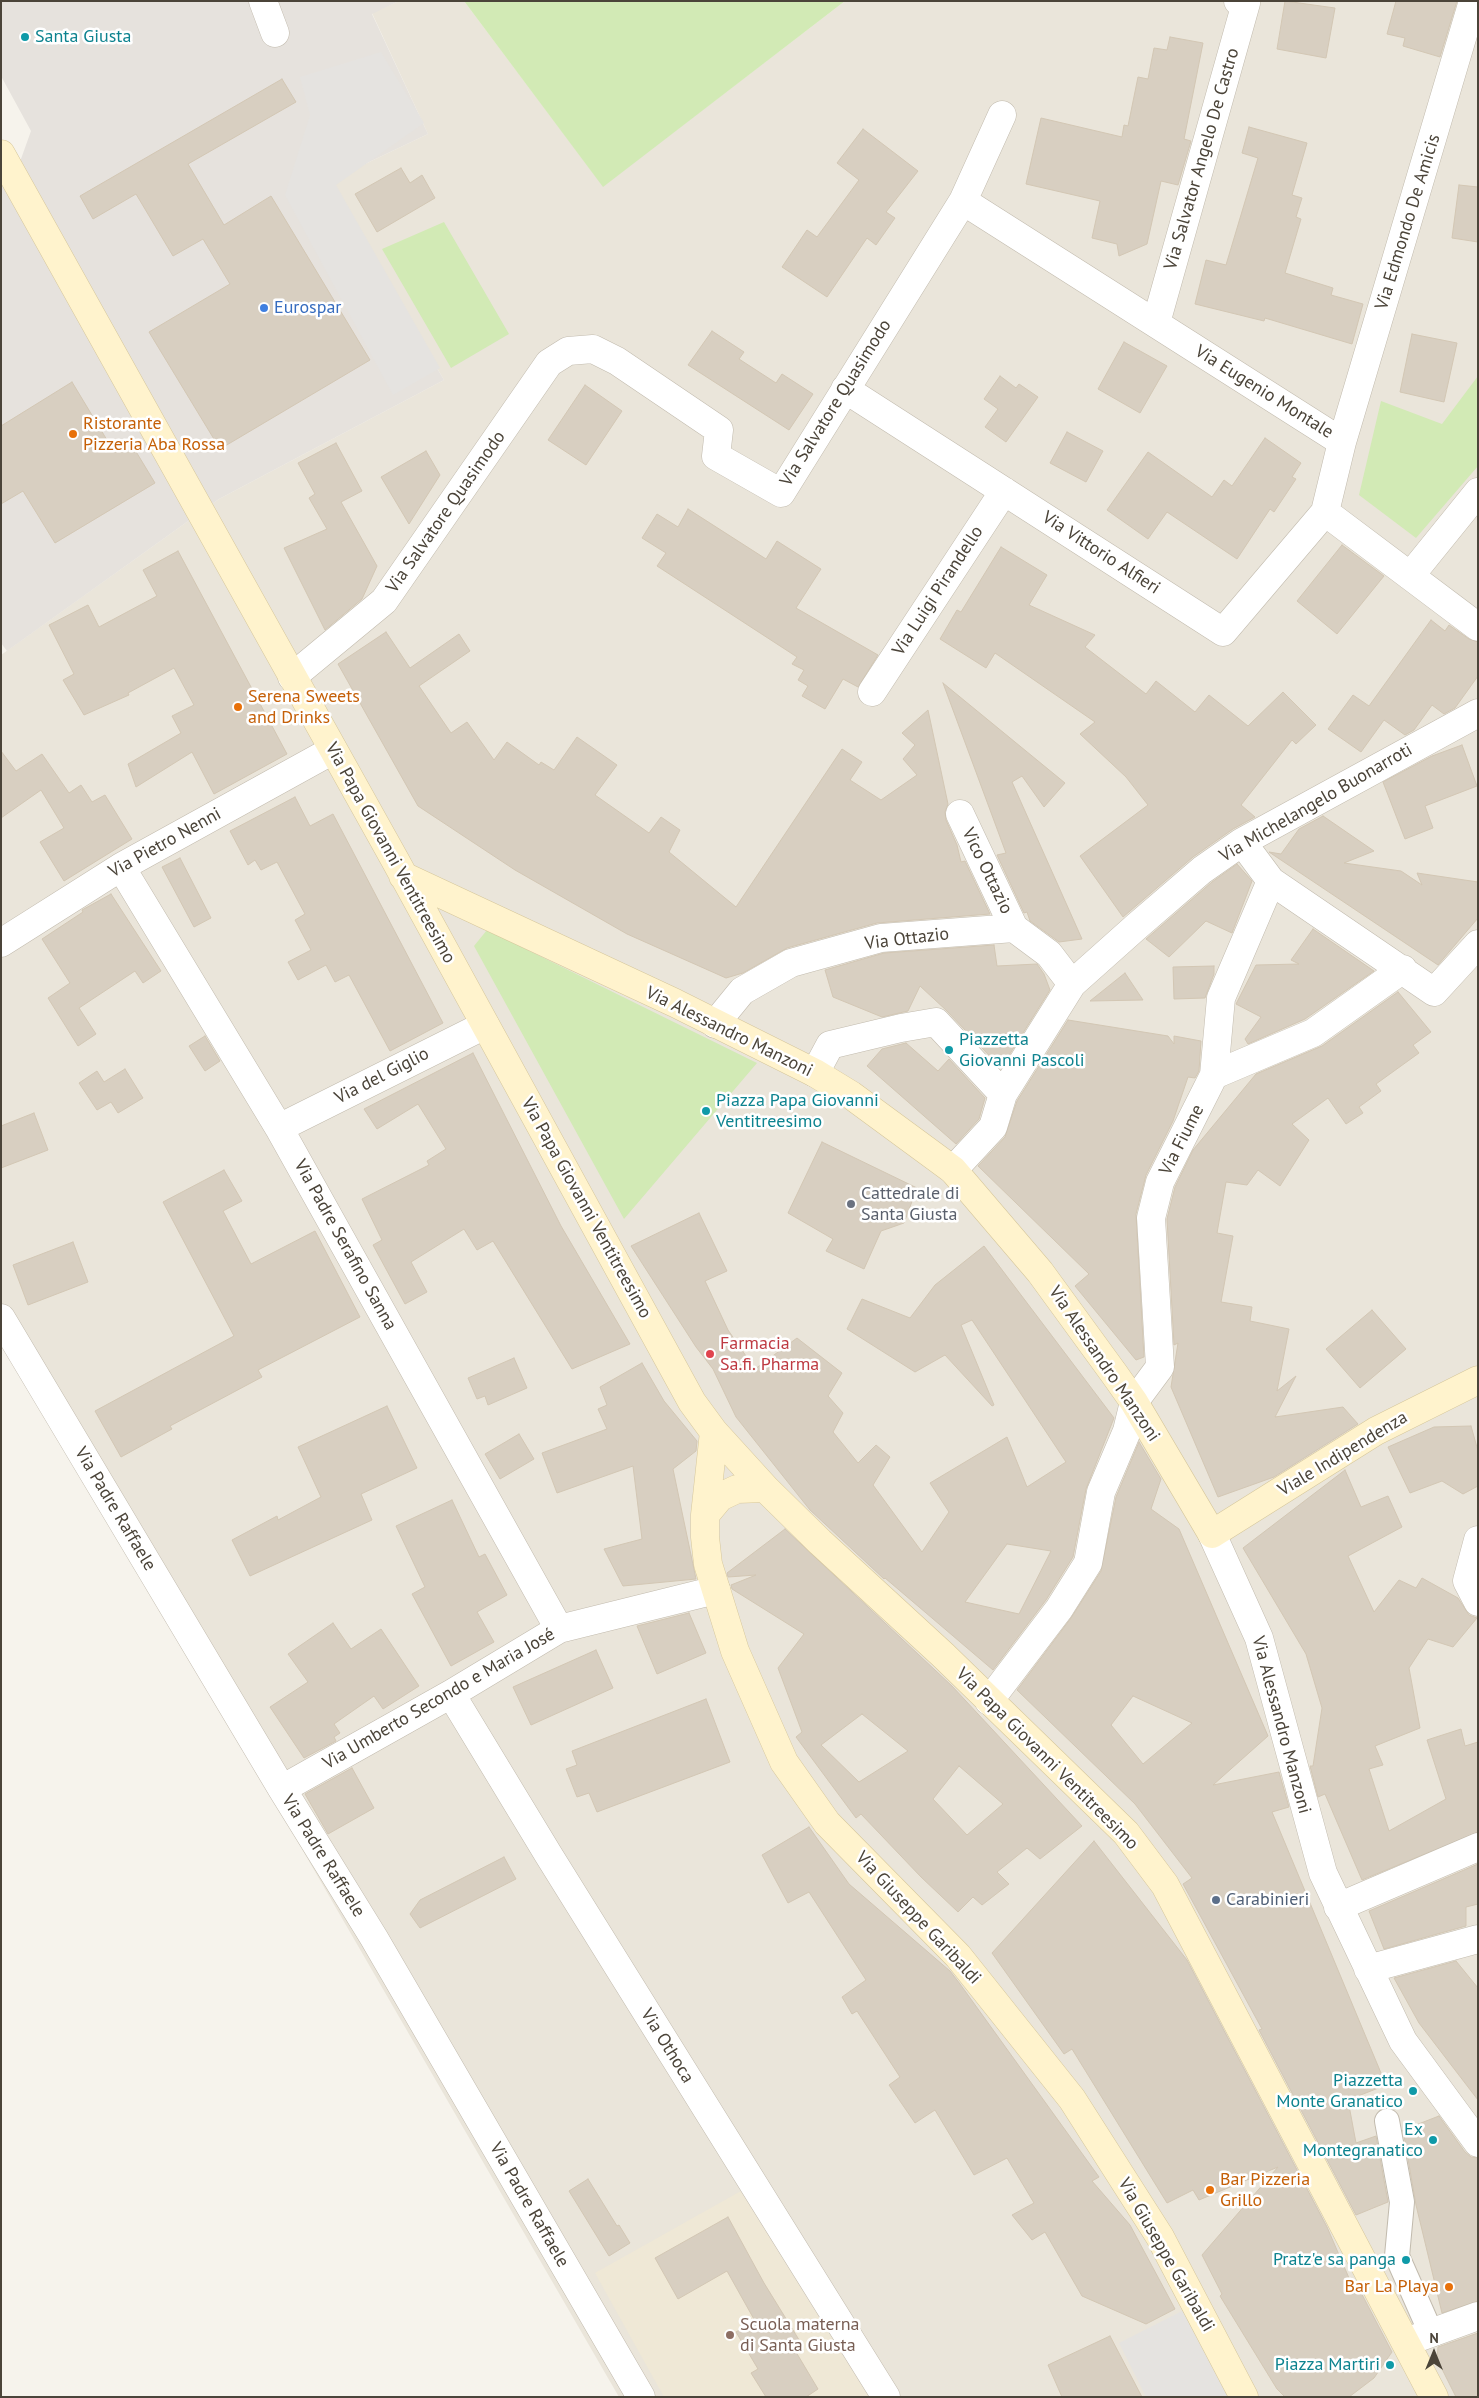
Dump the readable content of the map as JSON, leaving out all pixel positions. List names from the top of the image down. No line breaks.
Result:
{"streets":{"main road":["Via Papa Giovanni Ventitreesimo","Via Alessandro Manzoni","Viale Indipendenza","Via Giuseppe Garibaldi"],"street":["Via Salvator Angelo De Castro","Via Edmondo De Amicis","Via Eugenio Montale","Via Salvatore Quasimodo","Via Vittorio Alfieri","Via Luigi Pirandello","Via Michelangelo Buonarroti","Via Pietro Nenni","Vico Ottazio","Via Ottazio","Via del Giglio","Via Fiume","Via Padre Serafino Sanna","Via Padre Raffaele","Via Umberto Secondo e Maria José","Via Othoca"]},"crossings":[["Via Salvator Angelo De Castro","Via Eugenio Montale"],["Via Edmondo De Amicis","Via Eugenio Montale"],["Via Eugenio Montale","Via Salvatore Quasimodo"],["Via Eugenio Montale","Via Vittorio Alfieri"],["Via Salvatore Quasimodo","Via Vittorio Alfieri"],["Via Salvatore Quasimodo","Via Papa Giovanni Ventitreesimo"],["Via Vittorio Alfieri","Via Luigi Pirandello"],["Via Michelangelo Buonarroti","Via Alessandro Manzoni"],["Via Pietro Nenni","Via Papa Giovanni Ventitreesimo"],["Via Pietro Nenni","Via Padre Serafino Sanna"],["Via Papa Giovanni Ventitreesimo","Via Alessandro Manzoni"],["Via Papa Giovanni Ventitreesimo","Via del Giglio"],["Via Papa Giovanni Ventitreesimo","Via Giuseppe Garibaldi"],["Vico Ottazio","Via Ottazio"],["Via Ottazio","Via Alessandro Manzoni"],["Via Alessandro Manzoni","Via Fiume"],["Via Alessandro Manzoni","Viale Indipendenza"],["Via del Giglio","Via Padre Serafino Sanna"],["Via Padre Serafino Sanna","Via Umberto Secondo e Maria José"],["Via Padre Raffaele","Via Umberto Secondo e Maria José"],["Via Umberto Secondo e Maria José","Via Giuseppe Garibaldi"],["Via Umberto Secondo e Maria José","Via Othoca"]],"places":["Santa Giusta","Eurospar","Ristorante Pizzeria Aba Rossa","Serena Sweets and Drinks","Piazzetta Giovanni Pascoli","Piazza Papa Giovanni Ventitreesimo","Cattedrale di Santa Giusta","Farmacia Sa.fi. Pharma","Carabinieri","Piazzetta Monte Granatico","Ex Montegranatico","Bar Pizzeria Grillo","Pratz'e sa panga","Bar La Playa","Scuola materna di Santa Giusta","Piazza Martiri"],"north":"top"}
